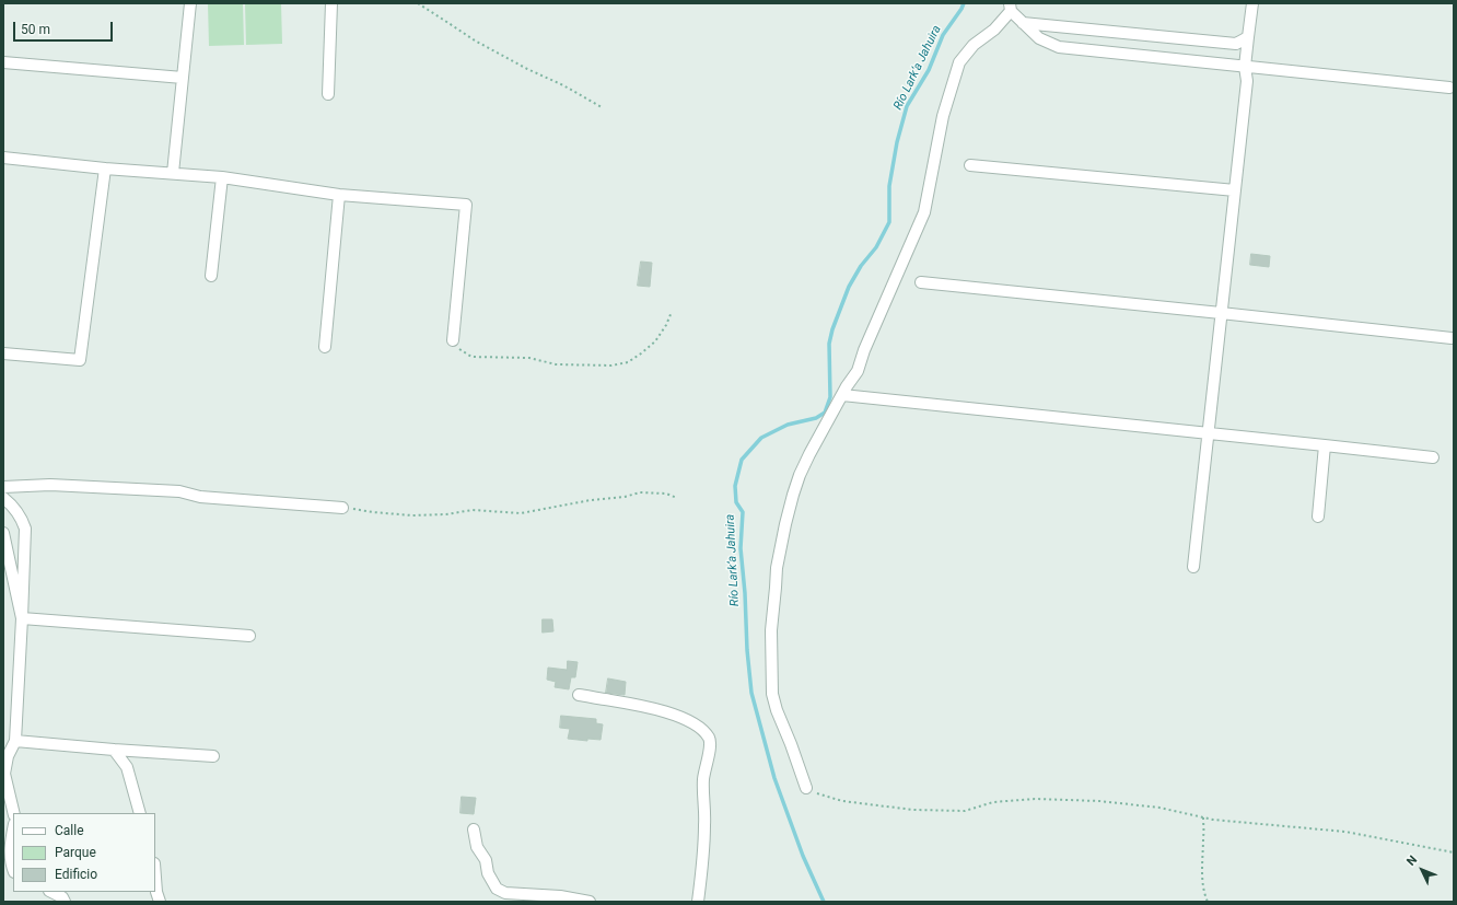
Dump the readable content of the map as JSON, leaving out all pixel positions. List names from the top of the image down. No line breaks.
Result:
{"water":["Río Lark’a Jahuira"],"legend":["Calle","Parque","Edificio"],"scale_bar":"50 m","north":"top left"}
